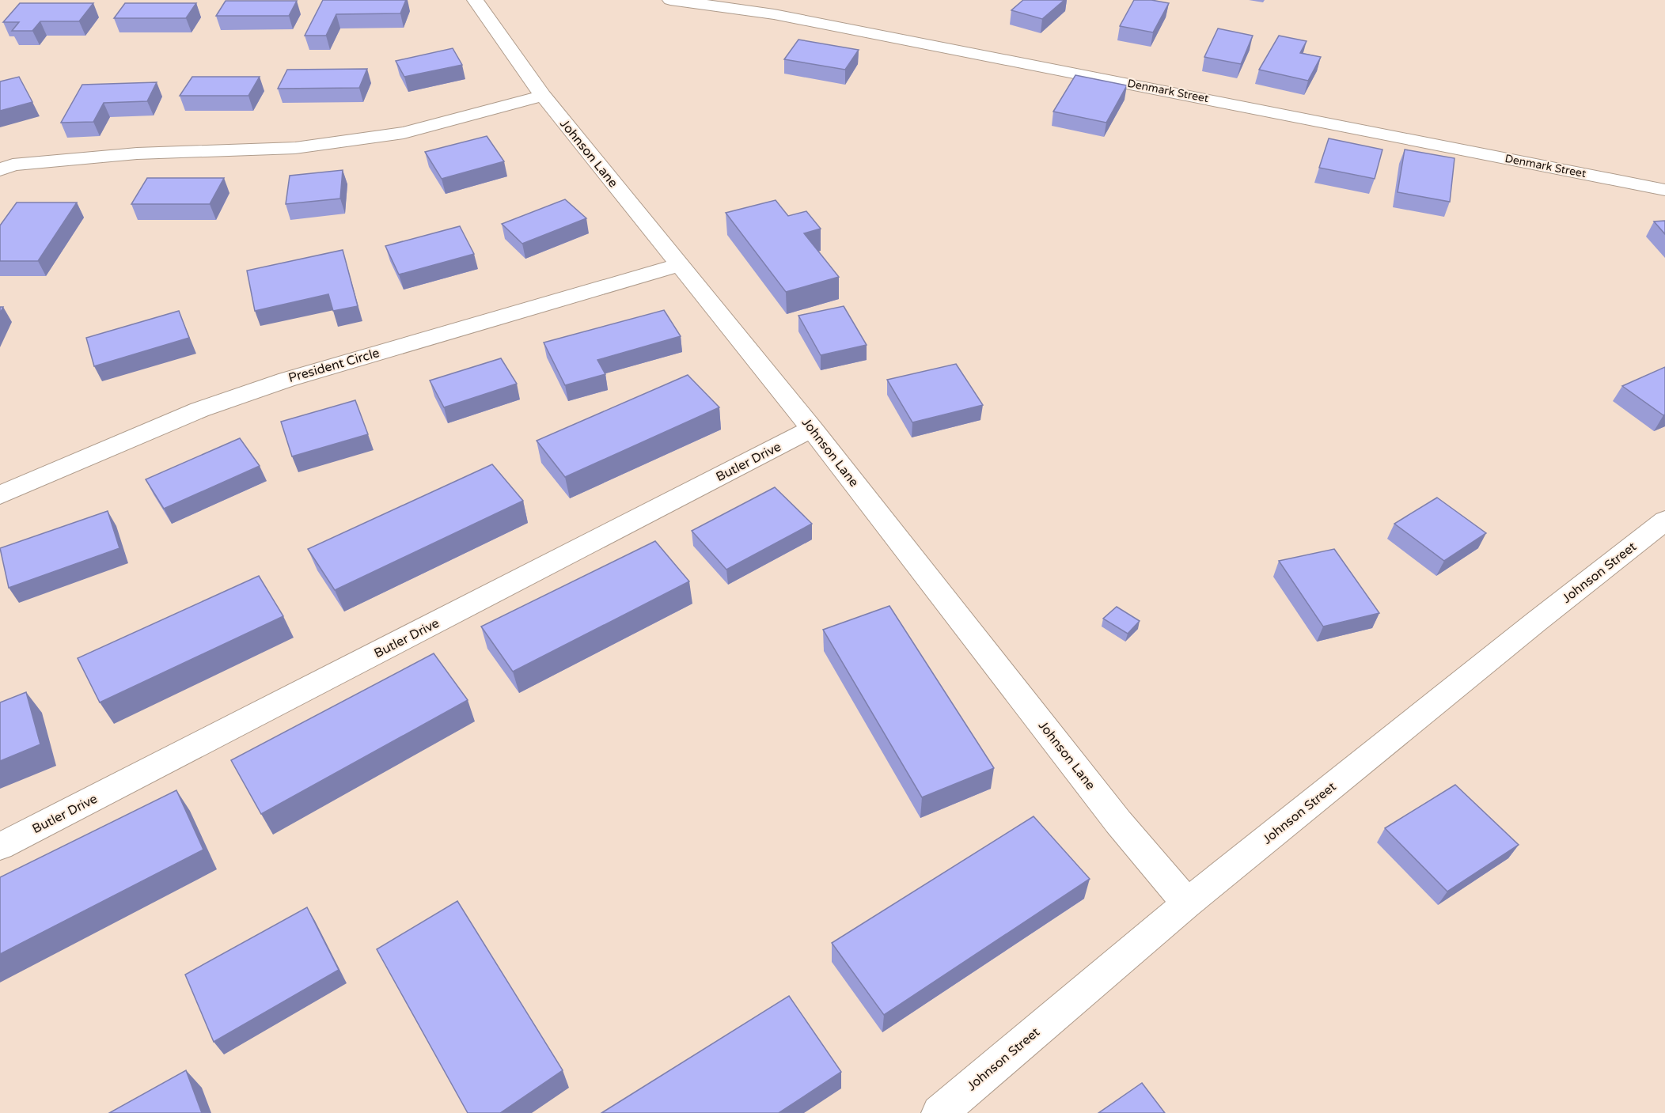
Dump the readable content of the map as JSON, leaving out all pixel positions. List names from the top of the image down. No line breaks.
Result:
{"streets":{"street":["Denmark Street","Johnson Lane","President Circle","Butler Drive","Johnson Street"]},"crossings":[["Johnson Lane","President Circle"],["Johnson Lane","Butler Drive"],["Johnson Lane","Johnson Street"]]}
